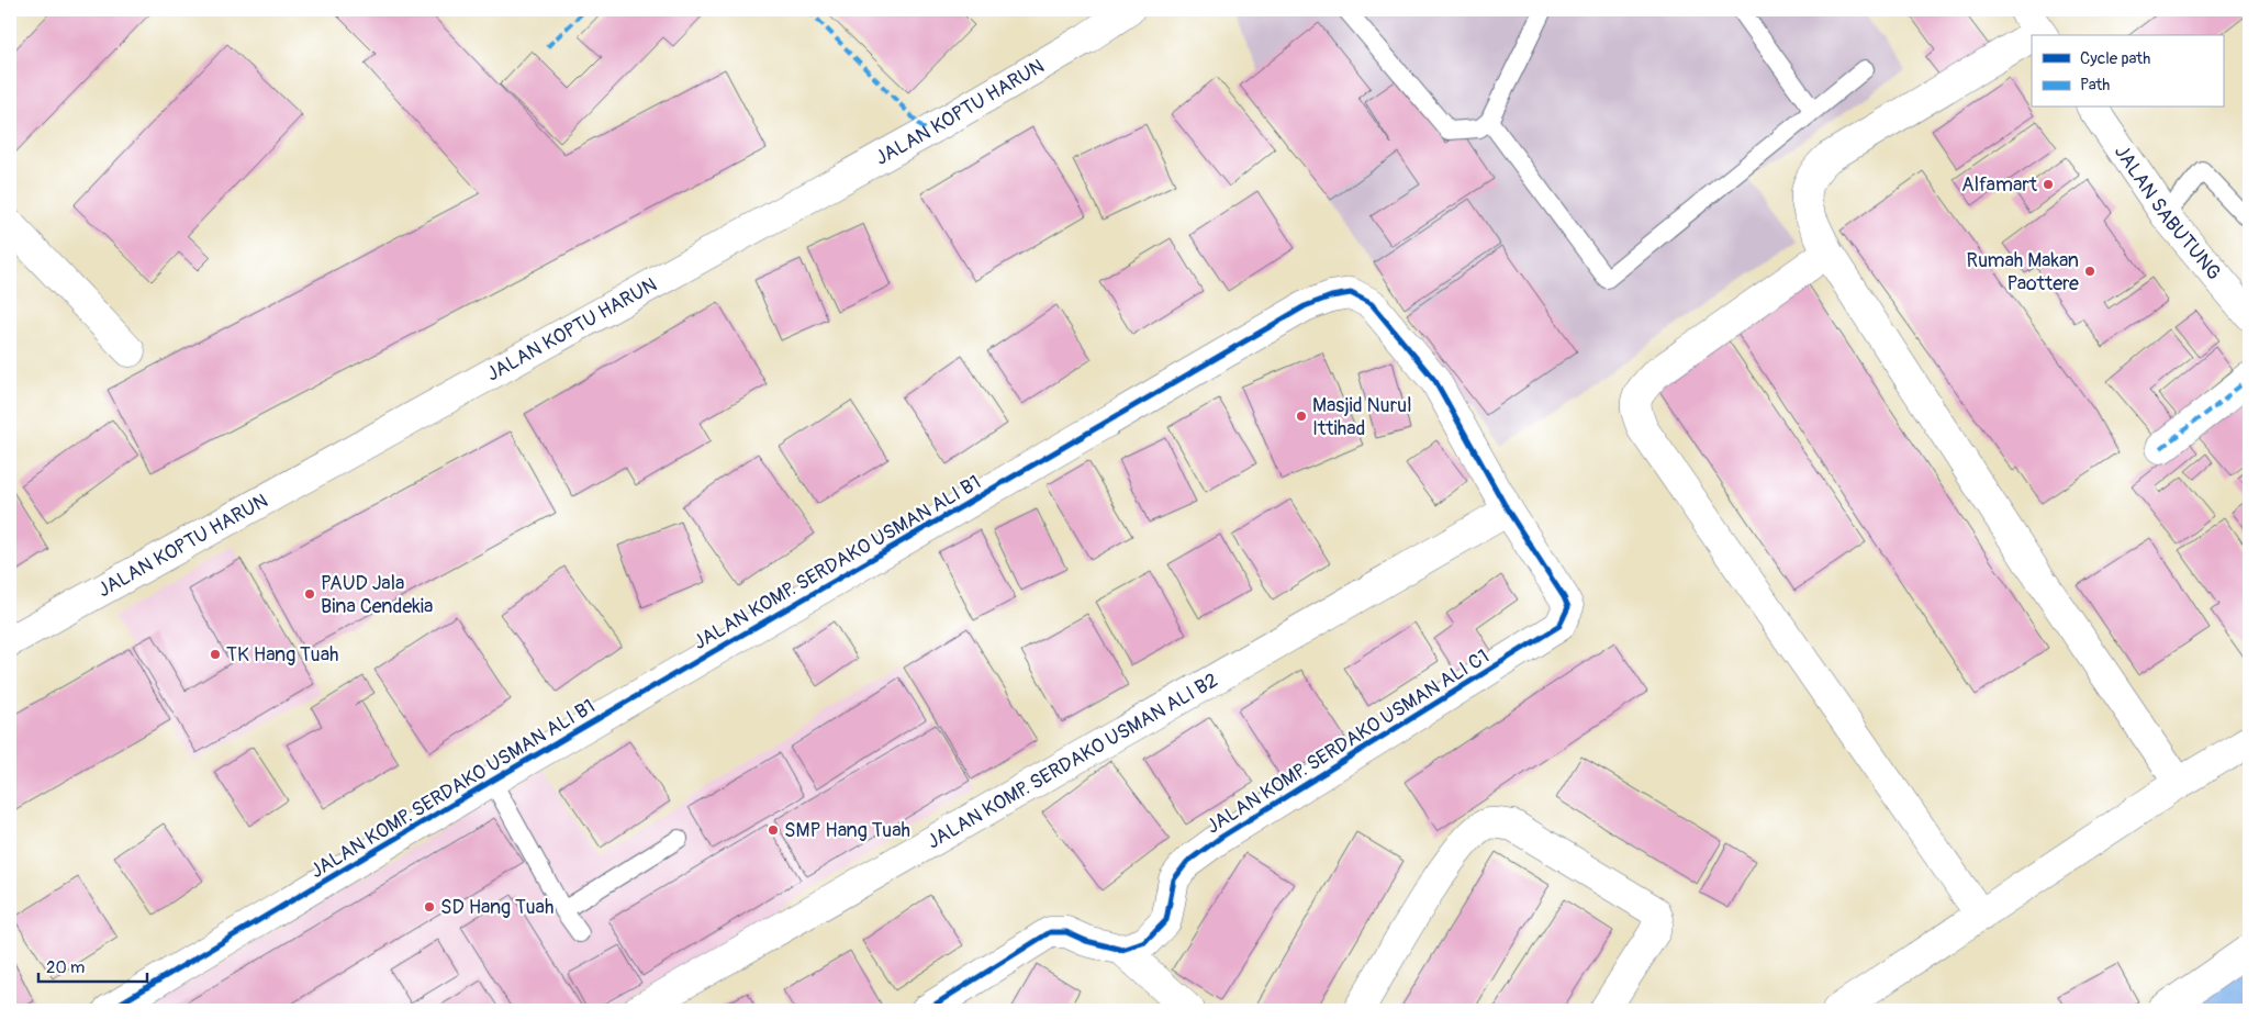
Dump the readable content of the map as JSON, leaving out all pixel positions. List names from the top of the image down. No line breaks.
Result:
{"streets":{"street":["JALAN KOPTU HARUN","JALAN SABUTUNG","JALAN KOMP. SERDAKO USMAN ALI B1","JALAN KOMP. SERDAKO USMAN ALI C1","JALAN KOMP. SERDAKO USMAN ALI B2"]},"crossings":[["JALAN KOMP. SERDAKO USMAN ALI B1","JALAN KOMP. SERDAKO USMAN ALI C1"],["JALAN KOMP. SERDAKO USMAN ALI B1","JALAN KOMP. SERDAKO USMAN ALI B2"],["JALAN KOMP. SERDAKO USMAN ALI C1","JALAN KOMP. SERDAKO USMAN ALI B2"]],"places":["Alfamart","Rumah Makan Paottere","Masjid Nurul Ittihad","PAUD Jala Bina Cendekia","TK Hang Tuah","SMP Hang Tuah","SD Hang Tuah"],"legend":["Cycle path","Path"],"scale_bar":"20 m"}
